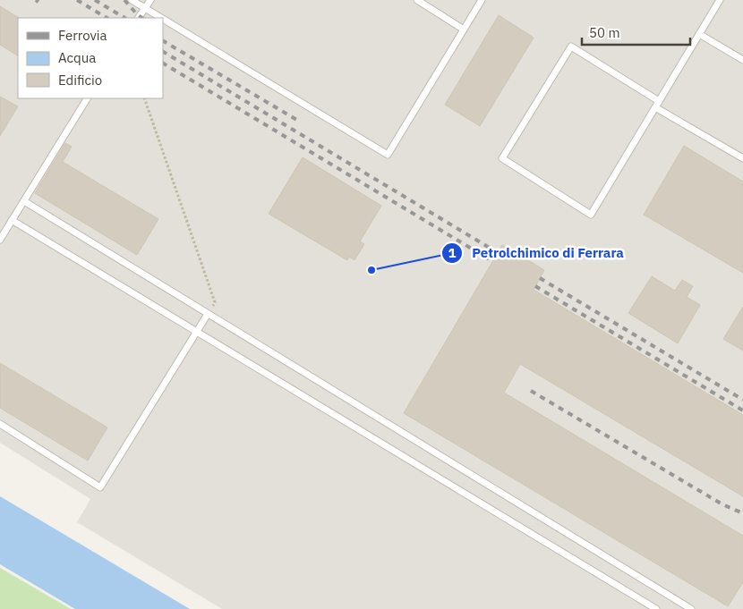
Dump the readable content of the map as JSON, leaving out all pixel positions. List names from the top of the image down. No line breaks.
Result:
{"places":["Petrolchimico di Ferrara"],"legend":["Ferrovia","Acqua","Edificio"],"scale_bar":"50 m"}
